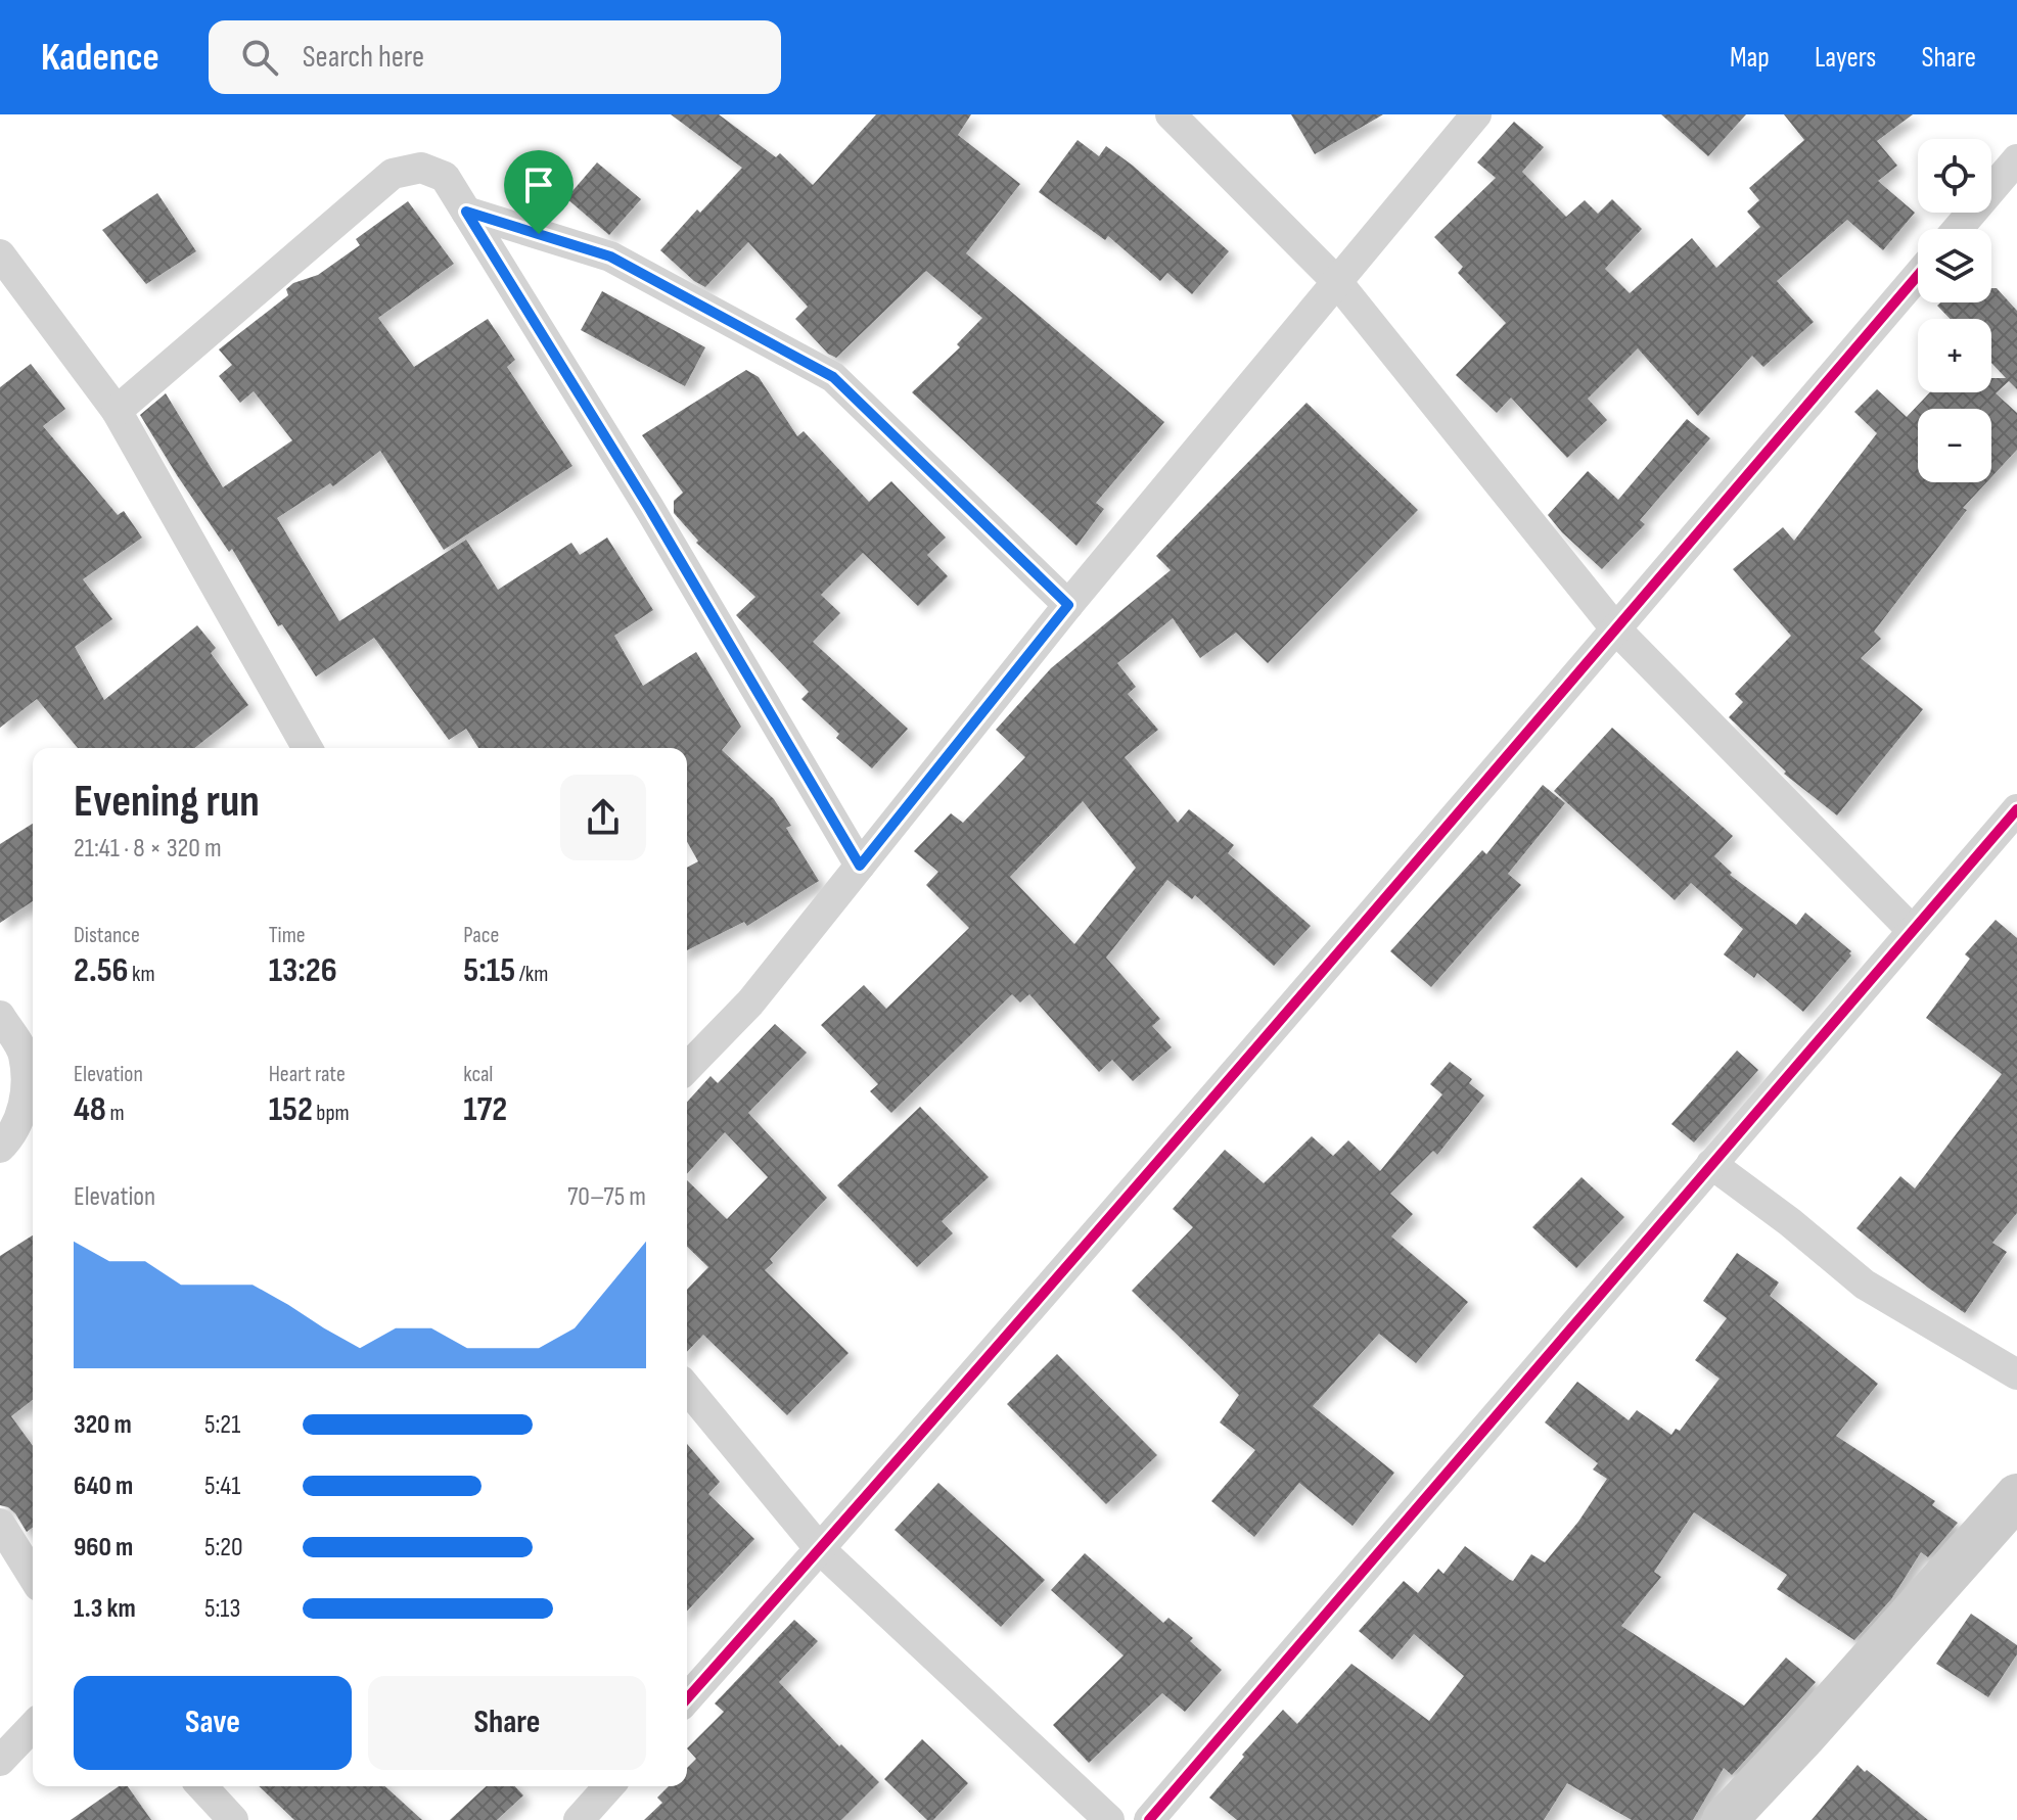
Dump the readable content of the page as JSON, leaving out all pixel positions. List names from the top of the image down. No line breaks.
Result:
{"page":{"header":"Kadence","search":"Search here","nav":["Map","Layers","Share"],"map_buttons":["+","−"],"heading":["Evening run","21:41 · 8 × 320 m"],"stats":[["Distance","2.56 km"],["Time","13:26"],["Pace","5:15 /km"],["Elevation","48 m"],["Heart rate","152 bpm"],["kcal","172"]],"chart":["Elevation","70–75 m"],"list":[{"name":"320 m","note":"5:21"},{"name":"640 m","note":"5:41"},{"name":"960 m","note":"5:20"},{"name":"1.3 km","note":"5:13"}],"buttons":["Save","Share"]}}
